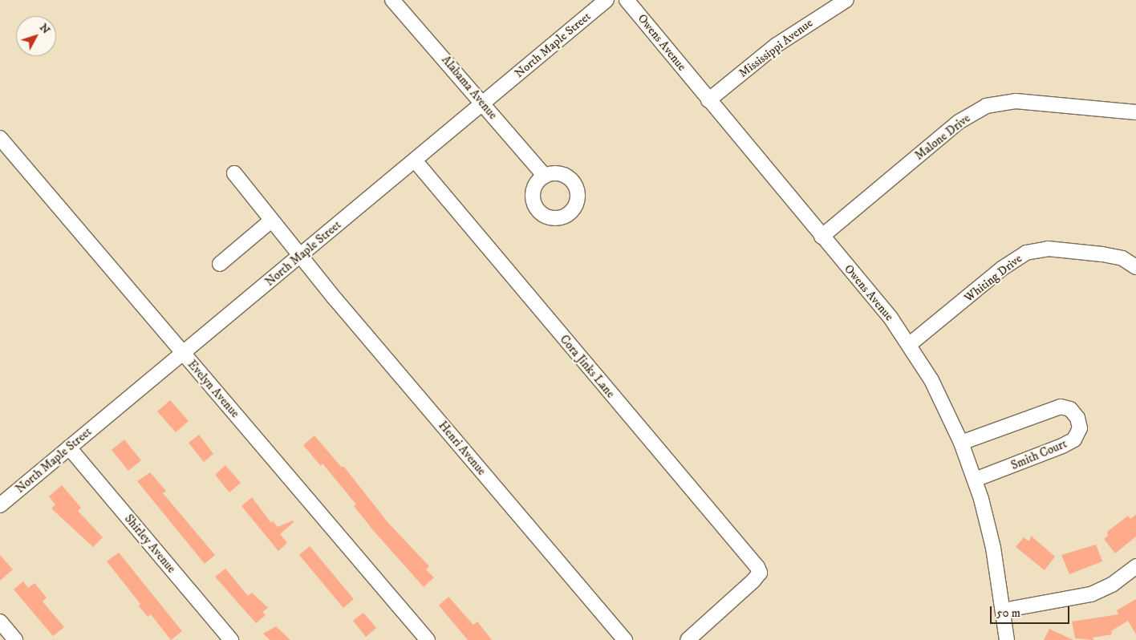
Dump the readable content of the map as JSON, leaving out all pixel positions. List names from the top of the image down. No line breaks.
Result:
{"streets":{"street":["Owens Avenue","North Maple Street","Mississippi Avenue","Alabama Avenue","Malone Drive","Whiting Drive","Cora Jinks Lane","Evelyn Avenue","Henri Avenue","Smith Court","Shirley Avenue"]},"crossings":[["Owens Avenue","Mississippi Avenue"],["Owens Avenue","Malone Drive"],["Owens Avenue","Whiting Drive"],["Owens Avenue","Smith Court"],["North Maple Street","Alabama Avenue"],["North Maple Street","Cora Jinks Lane"],["North Maple Street","Evelyn Avenue"],["North Maple Street","Henri Avenue"],["North Maple Street","Shirley Avenue"]],"scale_bar":"50 m","north":"top right"}
